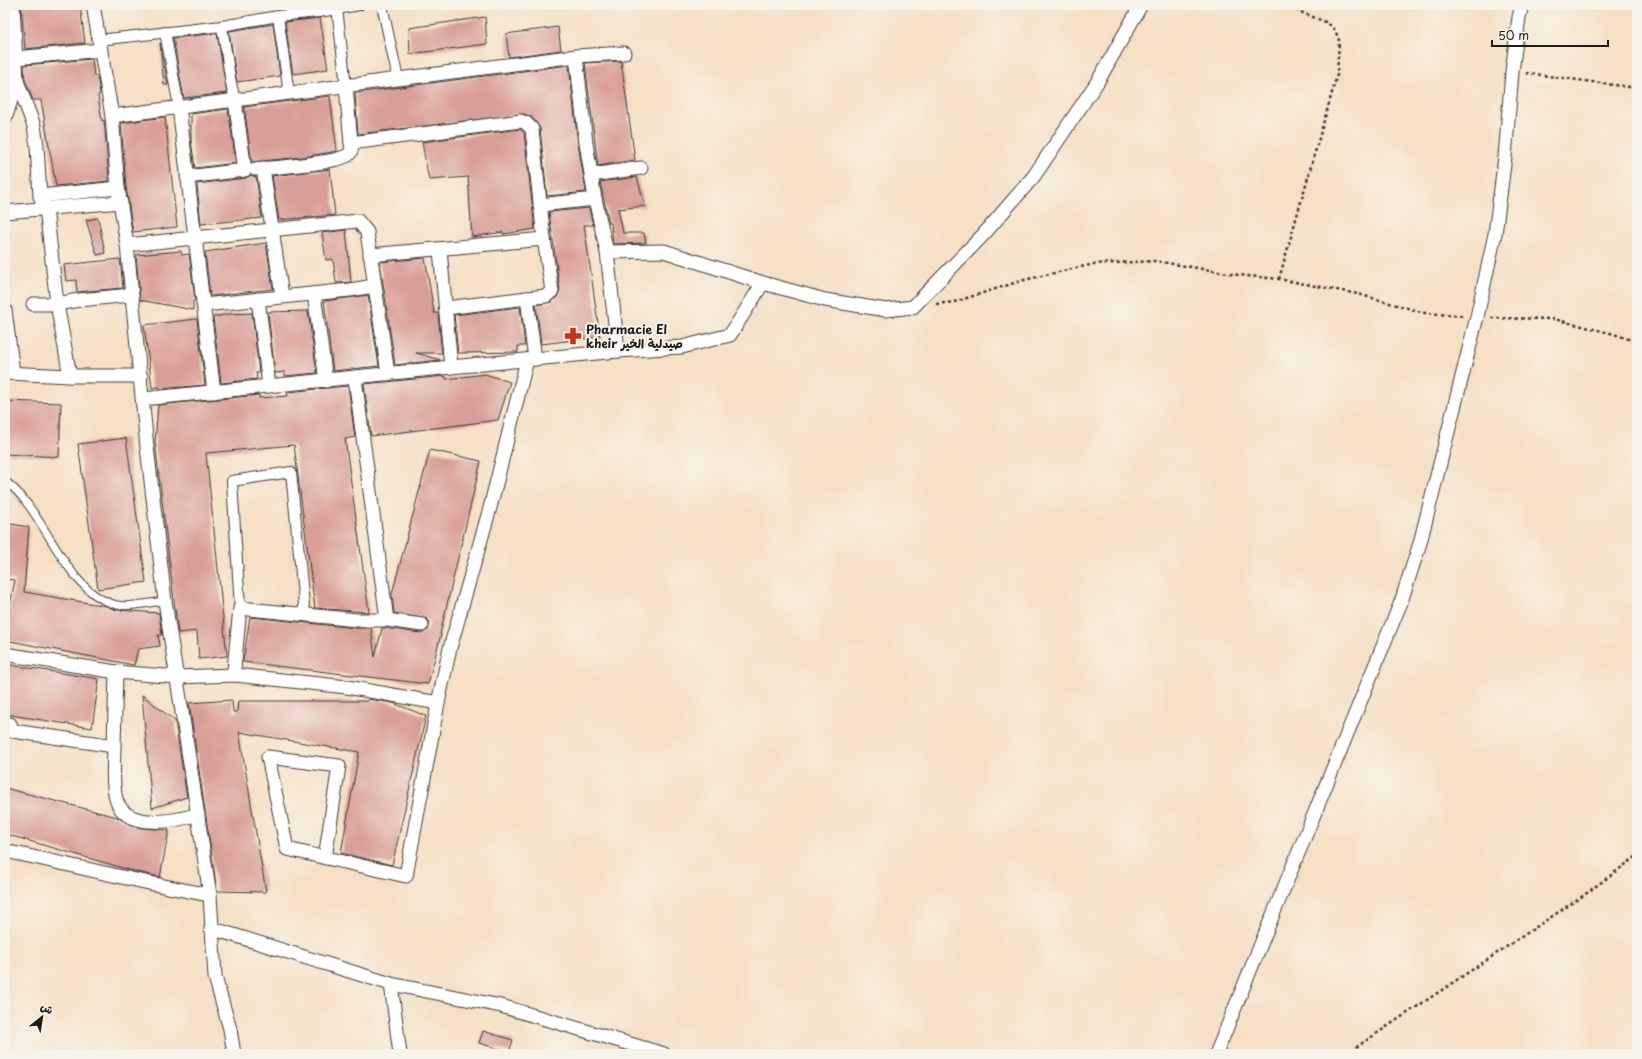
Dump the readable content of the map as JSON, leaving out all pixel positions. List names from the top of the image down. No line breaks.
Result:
{"places":{"pharmacy":["Pharmacie El kheir صيدلية الخير"]},"scale_bar":"50 m","north":"top right"}
